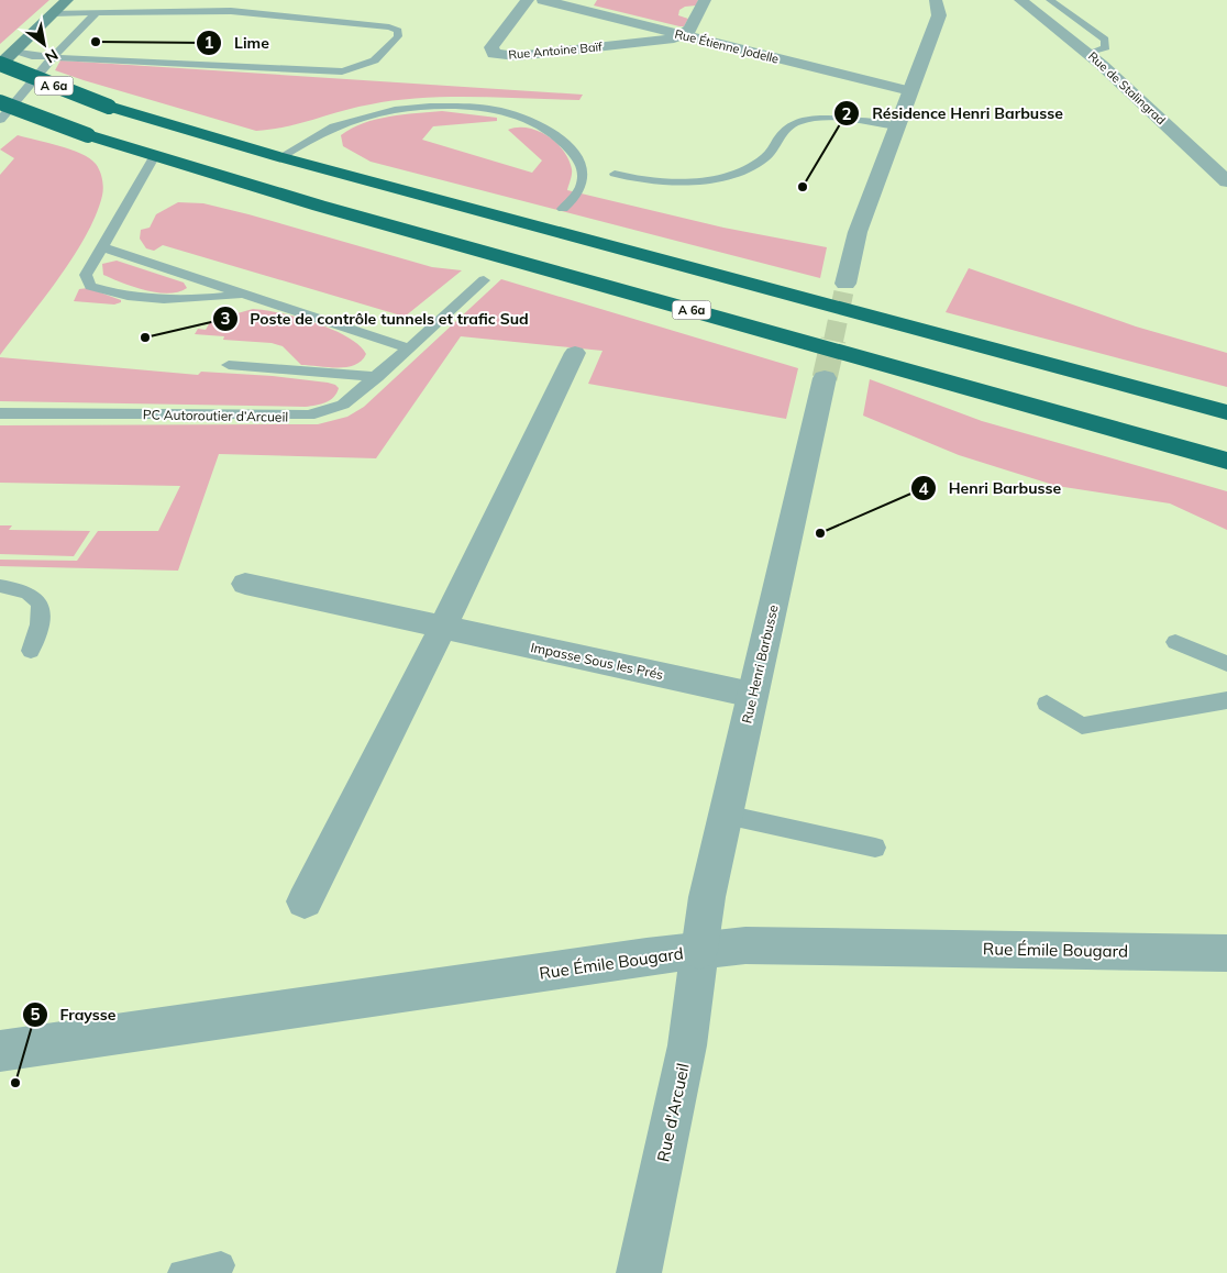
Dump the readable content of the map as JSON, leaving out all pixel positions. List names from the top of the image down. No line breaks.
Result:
{"streets":{"highway":["A 6a"],"street":["Rue Étienne Jodelle","Rue Antoine Baïf","Rue de Stalingrad","Impasse Sous les Prés","Rue Henri Barbusse","Rue Émile Bougard","Rue d'Arcueil"],"lane":["PC Autoroutier d’Arcueil"]},"crossings":[["Rue Étienne Jodelle","Rue Antoine Baïf"],["Impasse Sous les Prés","Rue Henri Barbusse"],["Rue Henri Barbusse","Rue Émile Bougard"],["Rue Henri Barbusse","Rue d'Arcueil"],["Rue Émile Bougard","Rue d'Arcueil"]],"places":["Lime","Résidence Henri Barbusse","Poste de contrôle tunnels et trafic Sud","Henri Barbusse","Fraysse"],"north":"bottom right"}
